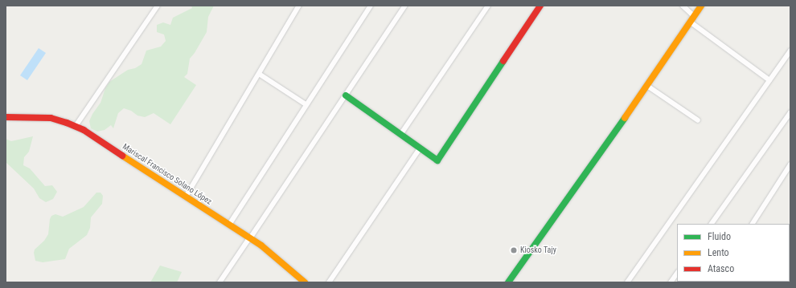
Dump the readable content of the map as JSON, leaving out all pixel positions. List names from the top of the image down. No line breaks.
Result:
{"streets":{"street":["Mariscal Francisco Solano López"]},"places":["Kiosko Tajy"],"legend":["Fluido","Lento","Atasco"]}
